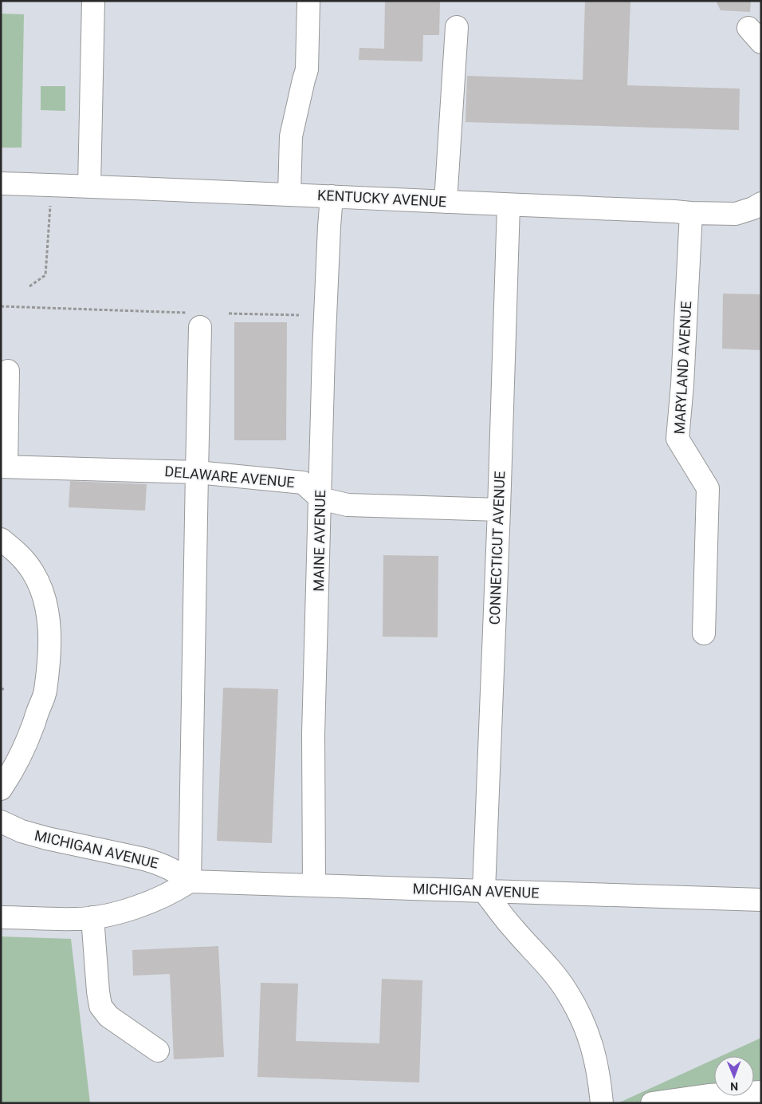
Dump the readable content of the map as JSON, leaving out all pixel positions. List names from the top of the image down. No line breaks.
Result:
{"streets":{"street":["KENTUCKY AVENUE","MARYLAND AVENUE","DELAWARE AVENUE","MAINE AVENUE","CONNECTICUT AVENUE","MICHIGAN AVENUE"]},"crossings":[["KENTUCKY AVENUE","MARYLAND AVENUE"],["KENTUCKY AVENUE","MAINE AVENUE"],["KENTUCKY AVENUE","CONNECTICUT AVENUE"],["DELAWARE AVENUE","MAINE AVENUE"],["DELAWARE AVENUE","CONNECTICUT AVENUE"],["MAINE AVENUE","MICHIGAN AVENUE"],["CONNECTICUT AVENUE","MICHIGAN AVENUE"]],"north":"bottom"}
